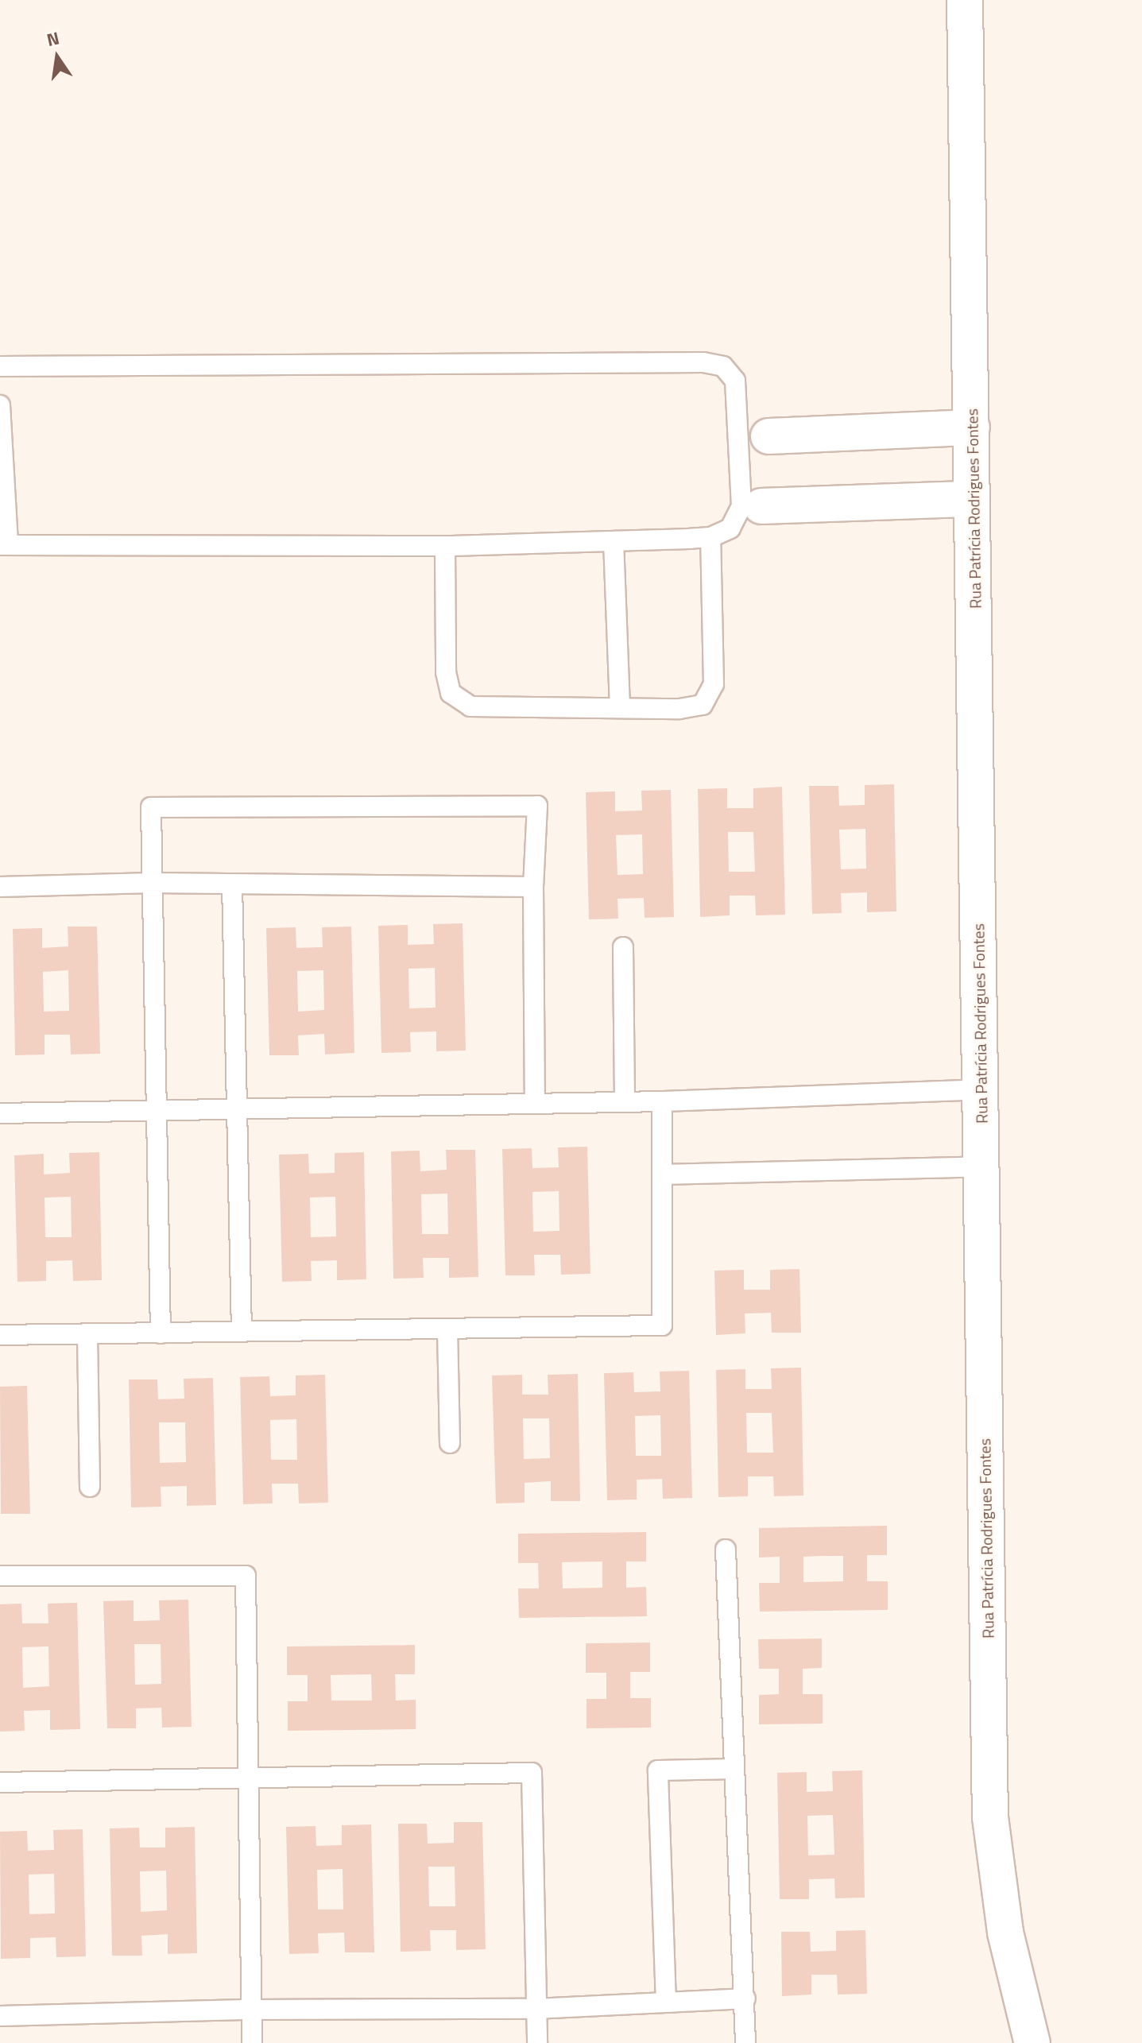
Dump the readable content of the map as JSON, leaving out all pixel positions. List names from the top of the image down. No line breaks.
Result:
{"streets":{"street":["Rua Patrícia Rodrigues Fontes"]},"north":"top"}
